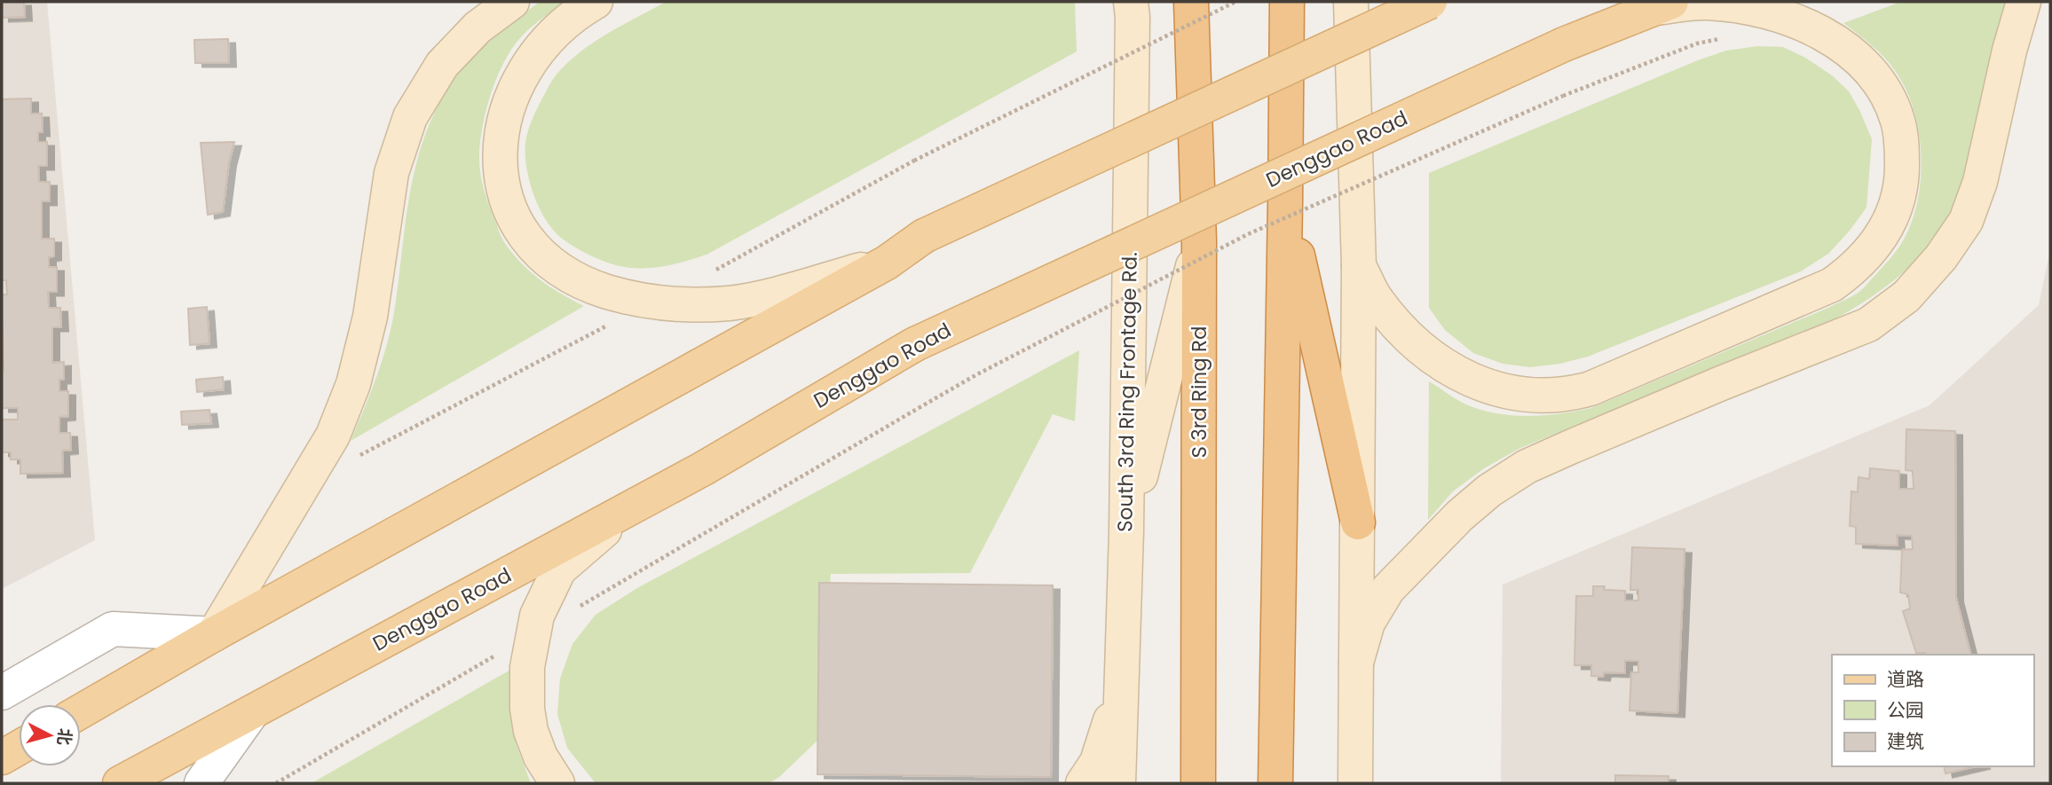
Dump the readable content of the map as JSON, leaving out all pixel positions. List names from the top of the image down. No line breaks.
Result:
{"streets":{"highway":["S 3rd Ring Rd"],"main road":["Denggao Road","South 3rd Ring Frontage Rd."]},"legend":["道路","公园","建筑"],"north":"right"}
